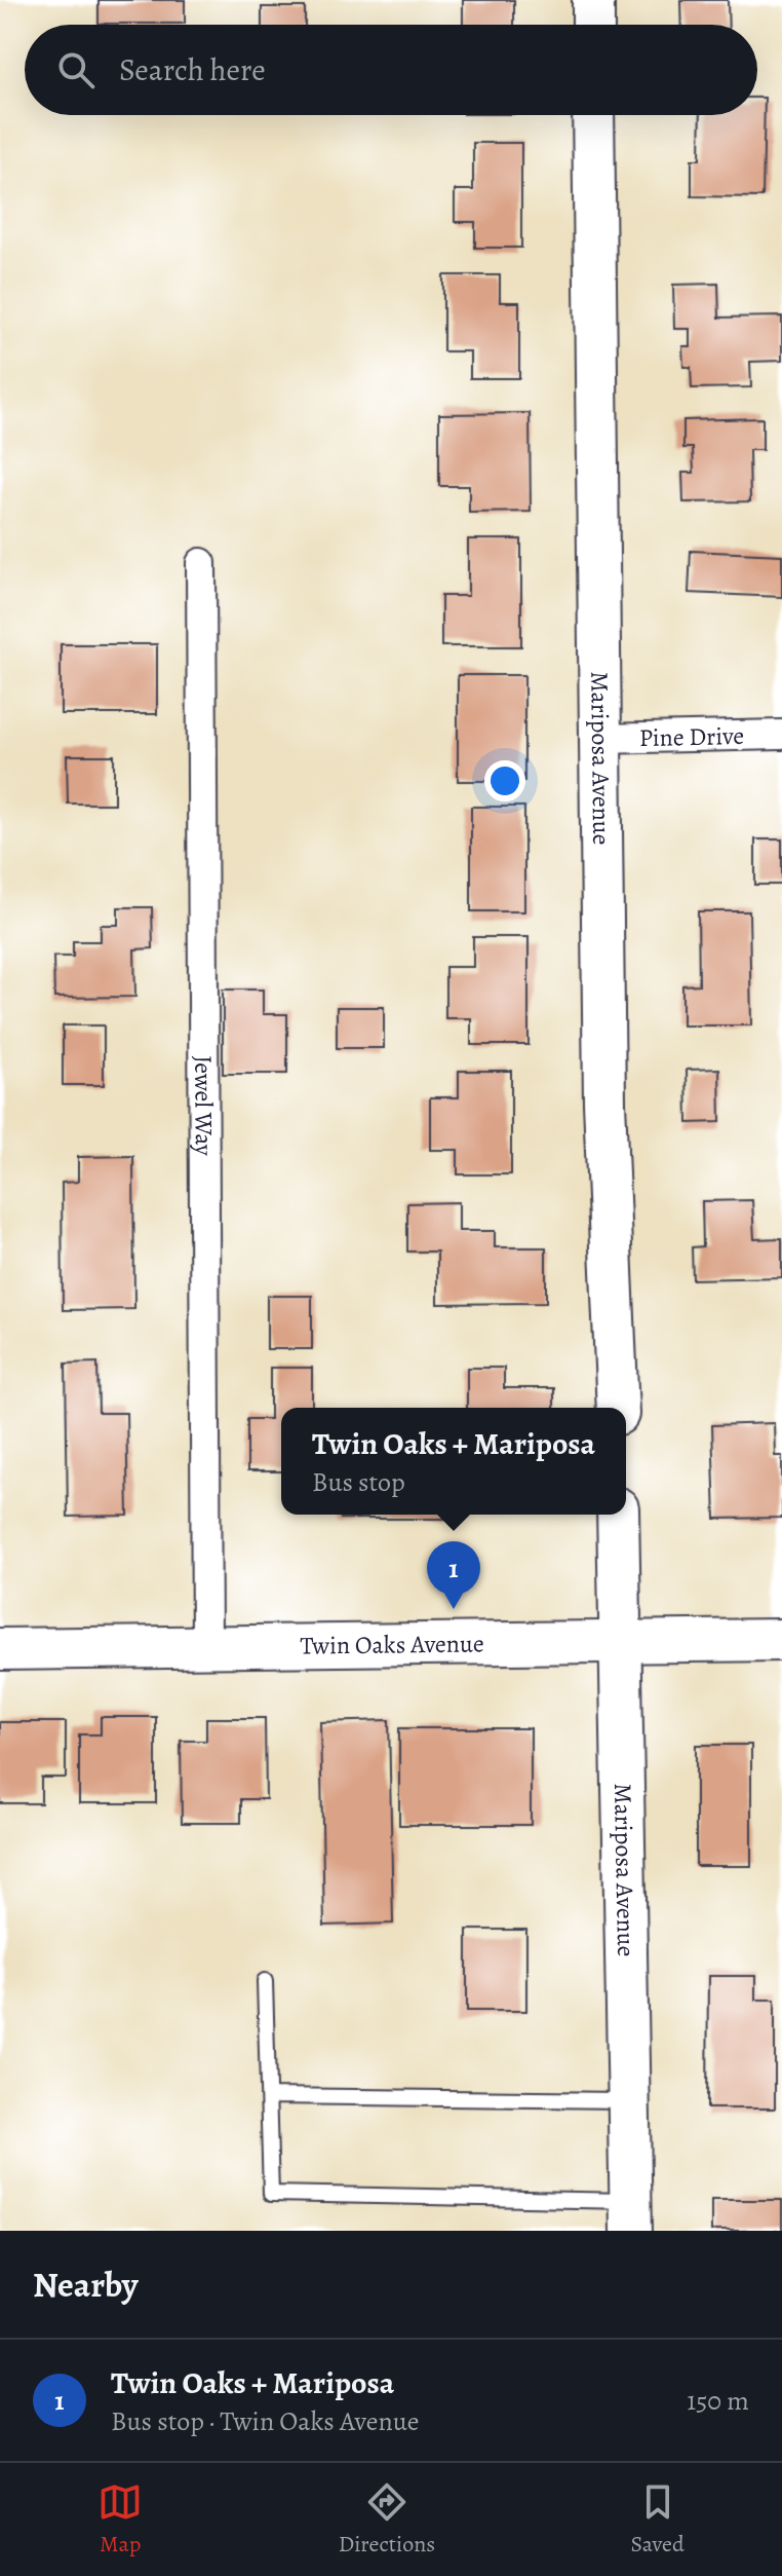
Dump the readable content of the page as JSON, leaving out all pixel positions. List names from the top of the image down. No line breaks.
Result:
{"streets":{"street":["Pine Drive","Mariposa Avenue","Jewel Way","Twin Oaks Avenue"]},"crossings":[["Pine Drive","Mariposa Avenue"],["Mariposa Avenue","Twin Oaks Avenue"],["Jewel Way","Twin Oaks Avenue"]],"page":{"search":"Search here","popup":["Twin Oaks + Mariposa","Bus stop"],"pins":"1","heading":"Nearby","list":[{"mark":"1","name":"Twin Oaks + Mariposa","note":"Bus stop · Twin Oaks Avenue","value":"150 m"}],"nav":["Map","Directions","Saved"]}}
